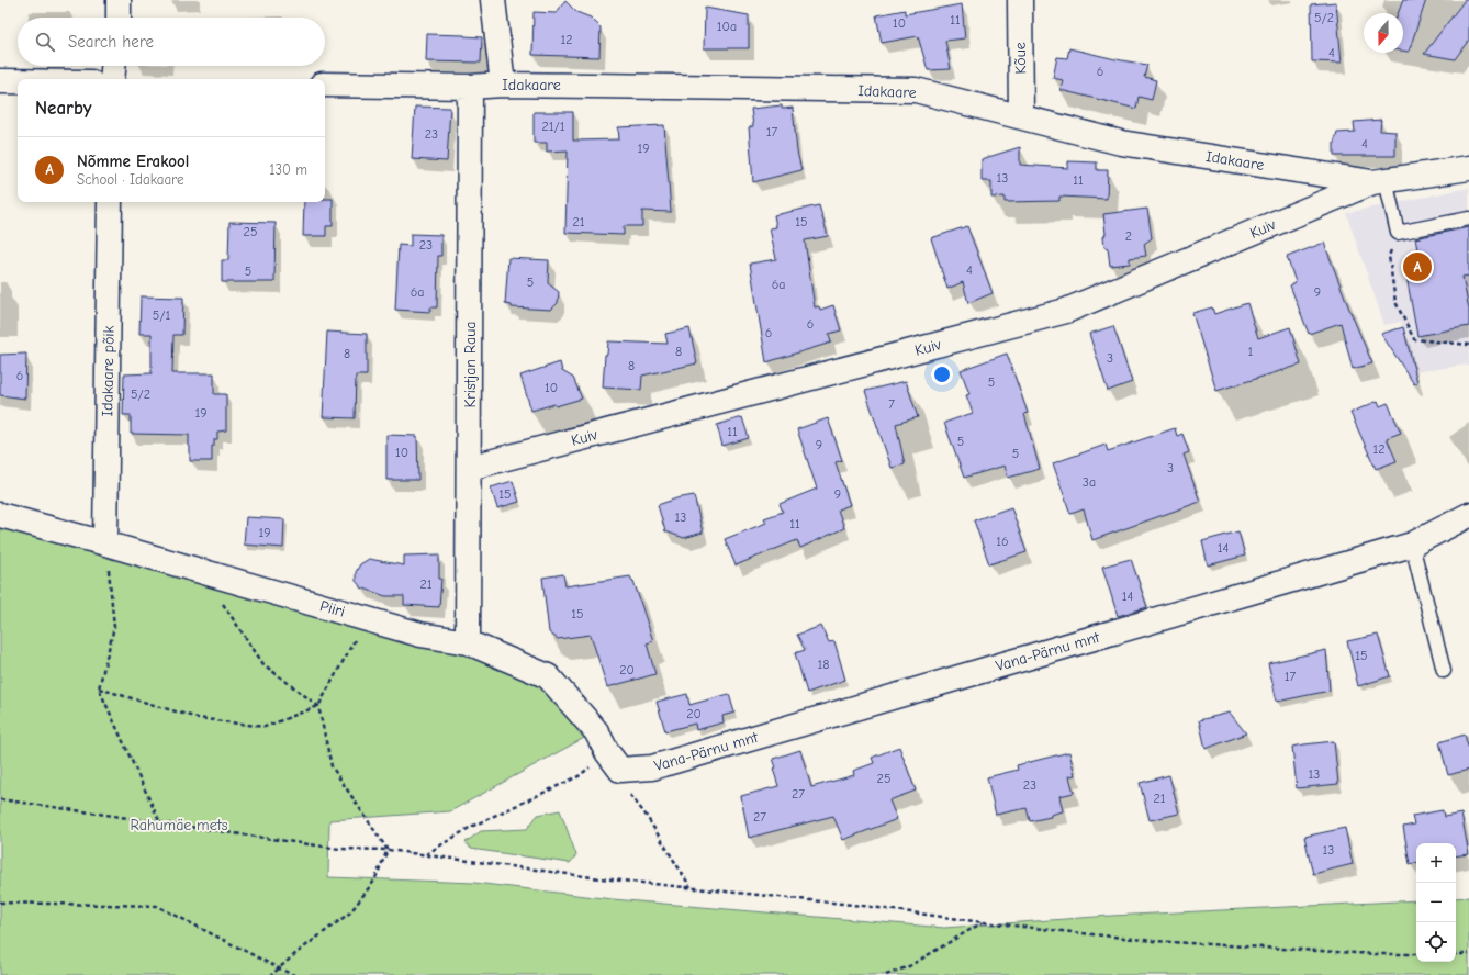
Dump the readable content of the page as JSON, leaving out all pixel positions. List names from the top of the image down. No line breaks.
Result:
{"streets":{"street":["Kõue","Idakaare","Kuiv","Kristjan Raua","Idakaare põik","Piiri","Vana-Pärnu mnt"]},"crossings":[["Kõue","Idakaare"],["Idakaare","Kuiv"],["Idakaare","Kristjan Raua"],["Kuiv","Kristjan Raua"],["Kristjan Raua","Piiri"],["Idakaare põik","Piiri"],["Piiri","Vana-Pärnu mnt"]],"parks":["Rahumäe mets"],"house_numbers":["5/2","11","10","10a","12","4","6","21/1","17","23","4","19","13","11","21","15","25","2","23","4","5","5","6a","6a","9","5/1","6","6","8","1","8","3","8","6","5","10","5/2","7","19","11","5","9","12","10","5","3","3a","15","9","13","11","19","16","14","21","14","15","15","18","20","17","20","13","25","23","27","21","27","13"],"north":"bottom","page":{"search":"Search here","heading":"Nearby","list":[{"mark":"A","name":"Nõmme Erakool","note":"School · Idakaare","value":"130 m"}],"pins":"A","map_buttons":["+","−"]}}
